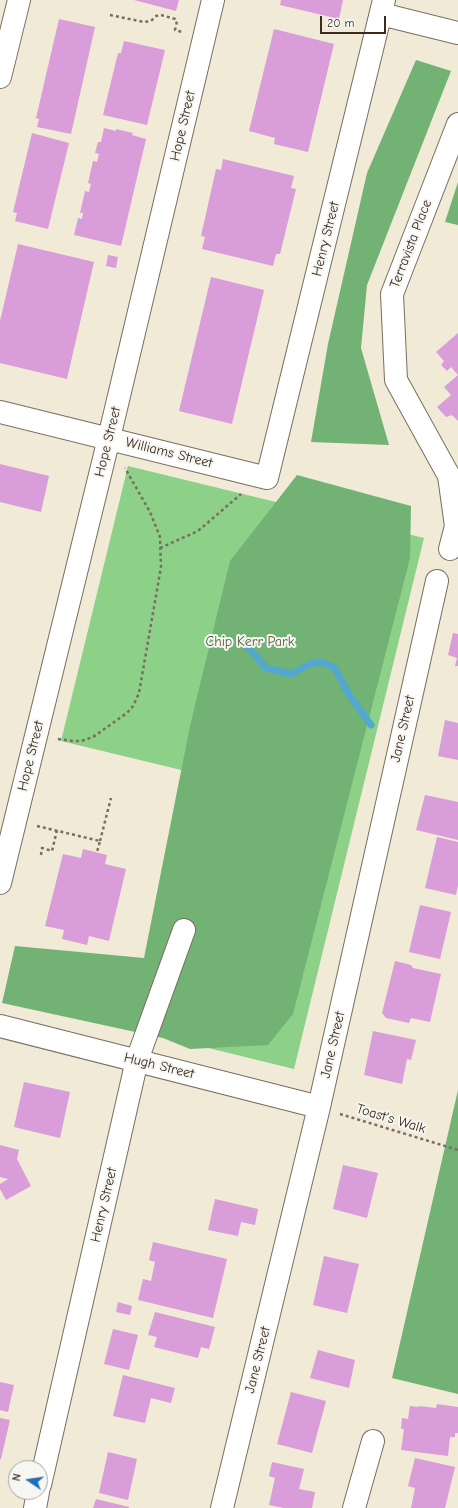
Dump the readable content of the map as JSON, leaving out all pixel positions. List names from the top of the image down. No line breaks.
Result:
{"streets":{"street":["Hope Street","Henry Street","Terravista Place","Williams Street","Jane Street","Hugh Street"],"path":["Toast's Walk"]},"crossings":[["Hope Street","Williams Street"],["Henry Street","Williams Street"],["Henry Street","Hugh Street"],["Jane Street","Hugh Street"],["Jane Street","Toast's Walk"],["Hugh Street","Toast's Walk"]],"parks":["Chip Kerr Park"],"scale_bar":"20 m","north":"left"}
